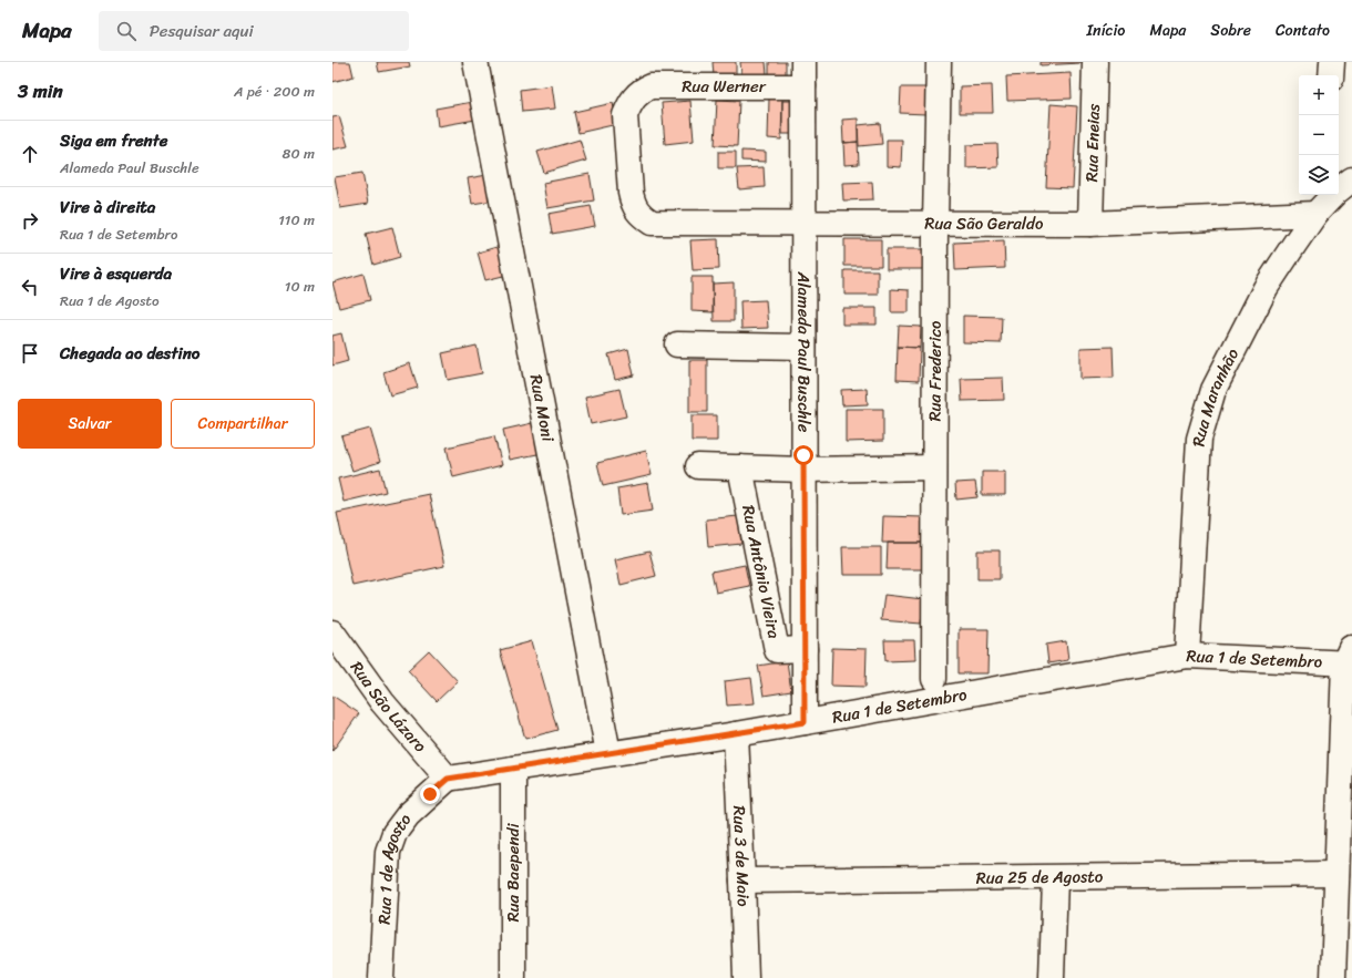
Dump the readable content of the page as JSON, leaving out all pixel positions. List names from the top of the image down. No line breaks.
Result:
{"streets":{"street":["Rua Werner","Rua Eneias","Rua São Geraldo","Alameda Paul Buschle","Rua Frederico","Rua Maranhão","Rua Moni","Rua Antônio Vieira","Rua 1 de Setembro","Rua São Lázaro","Rua 3 de Maio","Rua 1 de Agosto","Rua Baependi","Rua 25 de Agosto"]},"crossings":[["Rua Werner","Rua São Geraldo"],["Rua Werner","Alameda Paul Buschle"],["Rua Eneias","Rua São Geraldo"],["Rua São Geraldo","Alameda Paul Buschle"],["Rua São Geraldo","Rua Frederico"],["Rua São Geraldo","Rua Maranhão"],["Alameda Paul Buschle","Rua Antônio Vieira"],["Alameda Paul Buschle","Rua 1 de Setembro"],["Rua Maranhão","Rua 1 de Setembro"],["Rua Moni","Rua 1 de Setembro"],["Rua 1 de Setembro","Rua São Lázaro"],["Rua 1 de Setembro","Rua 3 de Maio"],["Rua 1 de Setembro","Rua 1 de Agosto"],["Rua 1 de Setembro","Rua Baependi"],["Rua São Lázaro","Rua 1 de Agosto"],["Rua 3 de Maio","Rua 25 de Agosto"]],"page":{"header":"Mapa","search":"Pesquisar aqui","nav":["Início","Mapa","Sobre","Contato"],"heading":["3 min","A pé · 200 m"],"map_buttons":["+","−"],"list":[["Siga em frente","Alameda Paul Buschle","80 m"],["Vire à direita","Rua 1 de Setembro","110 m"],["Vire à esquerda","Rua 1 de Agosto","10 m"],"Chegada ao destino"],"buttons":["Salvar","Compartilhar"]}}
